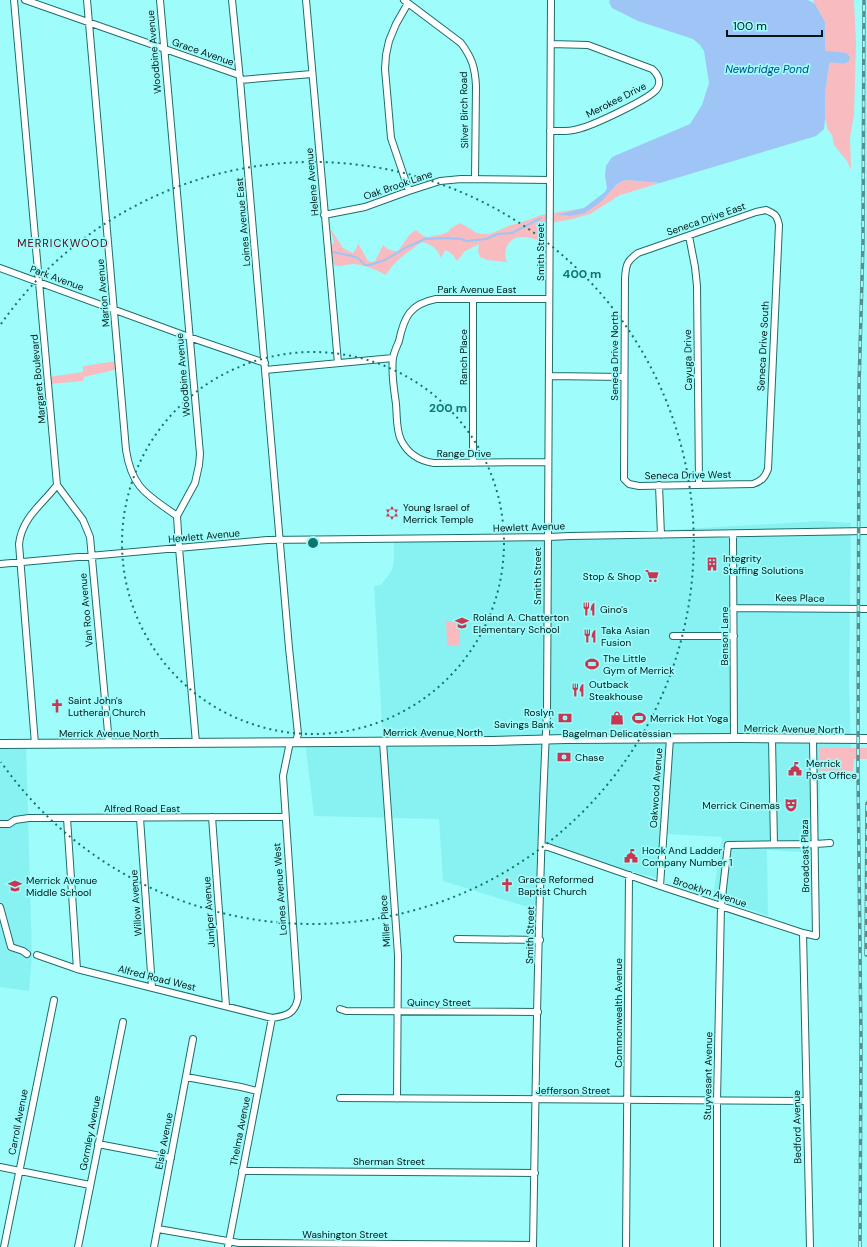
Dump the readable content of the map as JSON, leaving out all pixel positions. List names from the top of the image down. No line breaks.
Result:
{"streets":{"main road":["Merrick Avenue North"],"street":["Woodbine Avenue","Grace Avenue","Merokee Drive","Silver Birch Road","Helene Avenue","Oak Brook Lane","Seneca Drive East","Loines Avenue East","Smith Street","Park Avenue","Park Avenue East","Marion Avenue","Seneca Drive South","Seneca Drive North","Ranch Place","Cayuga Drive","Margaret Boulevard","Range Drive","Seneca Drive West","Hewlett Avenue","Kees Place","Van Roo Avenue","Benson Lane","Oakwood Avenue","Alfred Road East","Broadcast Plaza","Loines Avenue West","Brooklyn Avenue","Willow Avenue","Juniper Avenue","Miller Place","Alfred Road West","Quincy Street","Commonwealth Avenue","Stuyvesant Avenue","Jefferson Street","Carroll Avenue","Bedford Avenue","Thelma Avenue","Gormley Avenue","Elsie Avenue","Sherman Street","Washington Street"]},"crossings":[["Woodbine Avenue","Grace Avenue"],["Woodbine Avenue","Park Avenue"],["Woodbine Avenue","Marion Avenue"],["Grace Avenue","Helene Avenue"],["Grace Avenue","Loines Avenue East"],["Grace Avenue","Marion Avenue"],["Merokee Drive","Smith Street"],["Silver Birch Road","Oak Brook Lane"],["Helene Avenue","Oak Brook Lane"],["Oak Brook Lane","Smith Street"],["Seneca Drive East","Seneca Drive South"],["Seneca Drive East","Seneca Drive North"],["Seneca Drive East","Cayuga Drive"],["Loines Avenue East","Park Avenue"],["Smith Street","Park Avenue East"],["Smith Street","Range Drive"],["Smith Street","Hewlett Avenue"],["Smith Street","Merrick Avenue North"],["Smith Street","Brooklyn Avenue"],["Smith Street","Quincy Street"],["Smith Street","Jefferson Street"],["Smith Street","Sherman Street"],["Smith Street","Washington Street"],["Park Avenue","Marion Avenue"],["Park Avenue","Margaret Boulevard"],["Park Avenue East","Ranch Place"],["Park Avenue East","Range Drive"],["Seneca Drive South","Seneca Drive West"],["Seneca Drive North","Seneca Drive West"],["Ranch Place","Range Drive"],["Cayuga Drive","Seneca Drive West"],["Margaret Boulevard","Van Roo Avenue"],["Hewlett Avenue","Van Roo Avenue"],["Hewlett Avenue","Benson Lane"],["Hewlett Avenue","Loines Avenue West"],["Kees Place","Benson Lane"],["Van Roo Avenue","Merrick Avenue North"],["Benson Lane","Merrick Avenue North"],["Merrick Avenue North","Oakwood Avenue"],["Merrick Avenue North","Broadcast Plaza"],["Merrick Avenue North","Loines Avenue West"],["Merrick Avenue North","Miller Place"],["Oakwood Avenue","Brooklyn Avenue"],["Alfred Road East","Loines Avenue West"],["Alfred Road East","Willow Avenue"],["Alfred Road East","Juniper Avenue"],["Broadcast Plaza","Brooklyn Avenue"],["Broadcast Plaza","Bedford Avenue"],["Loines Avenue West","Alfred Road West"],["Loines Avenue West","Thelma Avenue"],["Brooklyn Avenue","Commonwealth Avenue"],["Brooklyn Avenue","Stuyvesant Avenue"],["Brooklyn Avenue","Bedford Avenue"],["Willow Avenue","Alfred Road West"],["Juniper Avenue","Alfred Road West"],["Miller Place","Quincy Street"],["Miller Place","Jefferson Street"],["Alfred Road West","Thelma Avenue"],["Commonwealth Avenue","Jefferson Street"],["Stuyvesant Avenue","Jefferson Street"],["Jefferson Street","Bedford Avenue"],["Thelma Avenue","Sherman Street"],["Thelma Avenue","Washington Street"],["Elsie Avenue","Washington Street"]],"districts":["MERRICKWOOD"],"water":["Newbridge Pond"],"places":{"synagogue":["Young Israel of Merrick Temple"],"building":["Integrity Staffing Solutions"],"supermarket":["Stop & Shop"],"restaurant":["Gino's","Taka Asian Fusion","Outback Steakhouse"],"school or university":["Roland A. Chatterton Elementary School","Merrick Avenue Middle School"],"sports":["The Little Gym of Merrick","Merrick Hot Yoga"],"church":["Saint John's Lutheran Church","Grace Reformed Baptist Church"],"bank":["Roslyn Savings Bank","Chase"],"shop":["Bagelman Delicatessian"],"public building":["Merrick Post Office","Hook And Ladder Company Number 1"],"theatre":["Merrick Cinemas"]},"scale_bar":"100 m","rings":["400 m","200 m"]}
